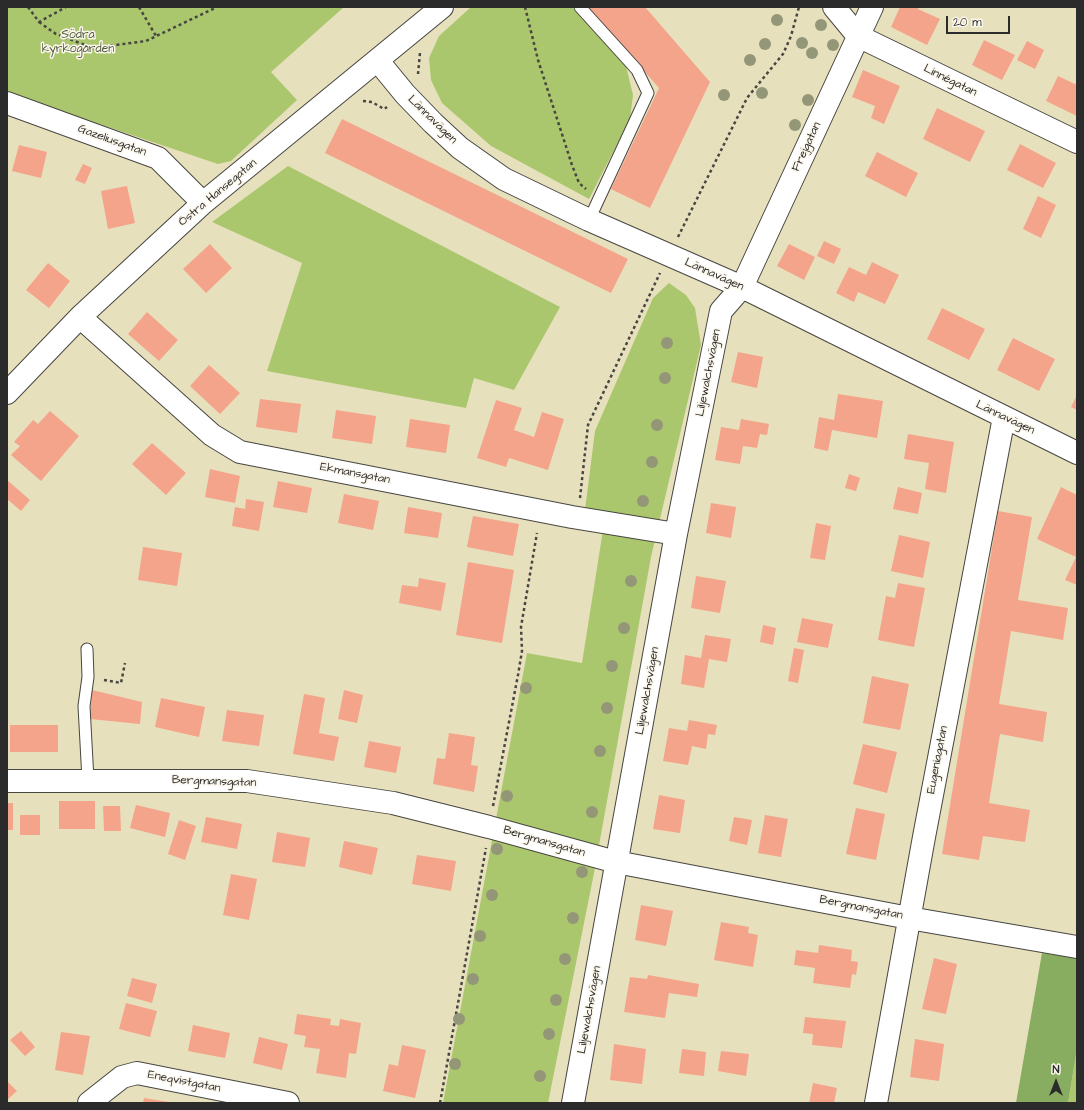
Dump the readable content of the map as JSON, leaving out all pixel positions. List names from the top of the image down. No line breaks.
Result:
{"streets":{"street":["Linnégatan","Lännavägen","Gazeliusgatan","Frejgatan","Östra Hansegatan","Liljewalchsvägen","Ekmansgatan","Eugeniagatan","Bergmansgatan","Eneqvistgatan"]},"crossings":[["Linnégatan","Frejgatan"],["Lännavägen","Frejgatan"],["Lännavägen","Östra Hansegatan"],["Lännavägen","Liljewalchsvägen"],["Lännavägen","Eugeniagatan"],["Gazeliusgatan","Östra Hansegatan"],["Frejgatan","Liljewalchsvägen"],["Östra Hansegatan","Ekmansgatan"],["Liljewalchsvägen","Ekmansgatan"],["Liljewalchsvägen","Bergmansgatan"],["Eugeniagatan","Bergmansgatan"]],"parks":["Södra kyrkogården"],"scale_bar":"20 m","north":"top"}
